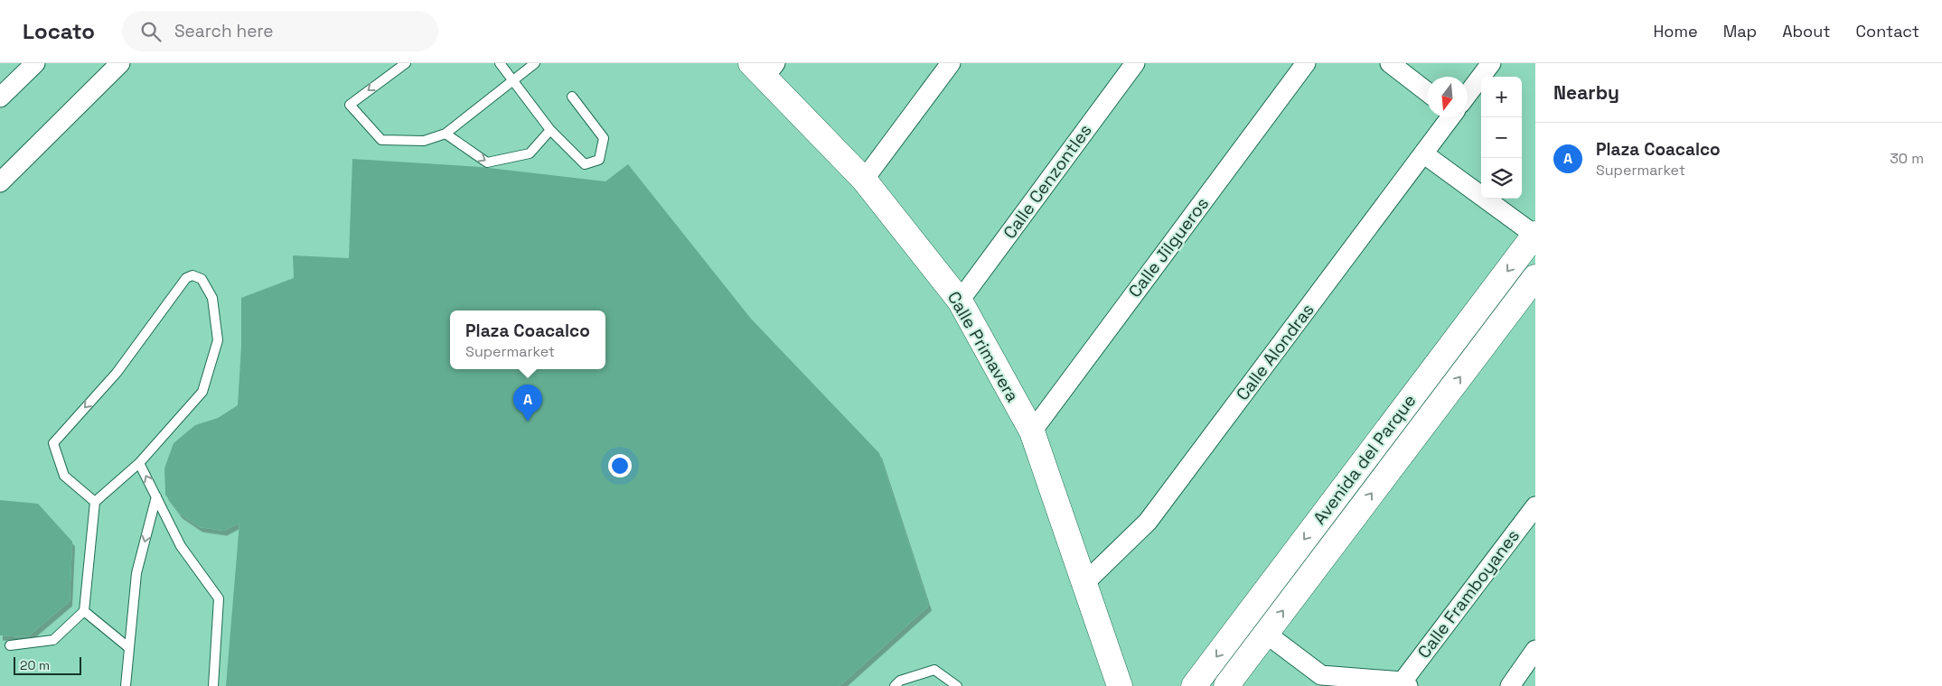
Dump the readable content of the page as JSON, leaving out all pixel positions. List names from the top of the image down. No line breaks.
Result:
{"streets":{"street":["Calle Cenzontles","Calle Jilgueros","Calle Primavera","Calle Alondras","Avenida del Parque","Calle Framboyanes"]},"crossings":[["Calle Cenzontles","Calle Primavera"],["Calle Jilgueros","Calle Primavera"],["Calle Primavera","Calle Alondras"]],"scale_bar":"20 m","north":"bottom","page":{"header":"Locato","search":"Search here","nav":["Home","Map","About","Contact"],"heading":"Nearby","map_buttons":["+","−"],"list":[{"mark":"A","name":"Plaza Coacalco","note":"Supermarket","value":"30 m"}],"popup":["Plaza Coacalco","Supermarket"],"pins":"A","scale":"20 m"}}
